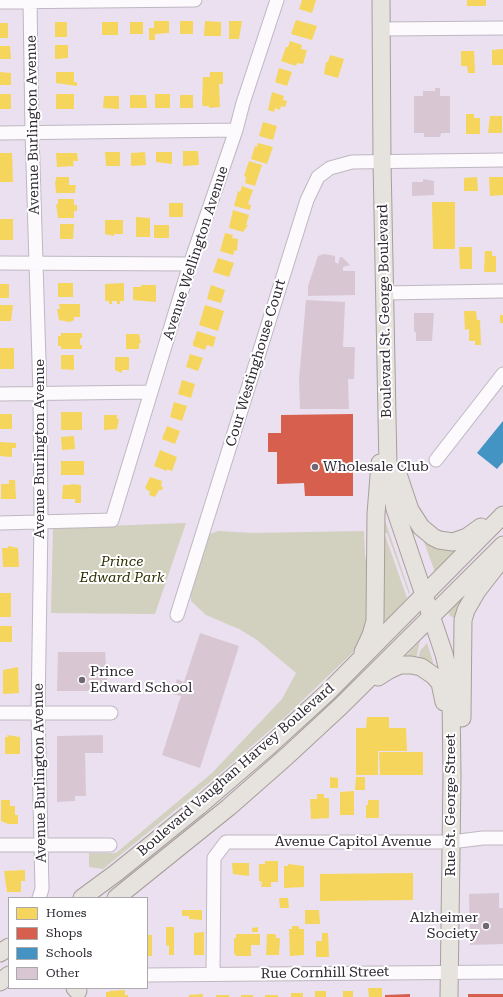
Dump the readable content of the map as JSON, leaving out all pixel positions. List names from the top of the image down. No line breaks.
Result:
{"streets":{"main road":["Boulevard St. George Boulevard","Boulevard Vaughan Harvey Boulevard","Rue St. George Street"],"street":["Avenue Burlington Avenue","Avenue Wellington Avenue","Cour Westinghouse Court","Avenue Capitol Avenue","Rue Cornhill Street"]},"crossings":[["Avenue Burlington Avenue","Avenue Wellington Avenue"],["Boulevard St. George Boulevard","Cour Westinghouse Court"],["Boulevard St. George Boulevard","Boulevard Vaughan Harvey Boulevard"],["Boulevard St. George Boulevard","Rue St. George Street"],["Boulevard Vaughan Harvey Boulevard","Rue St. George Street"],["Rue St. George Street","Avenue Capitol Avenue"],["Rue St. George Street","Rue Cornhill Street"],["Avenue Capitol Avenue","Rue Cornhill Street"]],"parks":["Prince Edward Park"],"places":["Wholesale Club","Prince Edward School","Alzheimer Society"],"legend":["Homes","Shops","Schools","Other"]}
